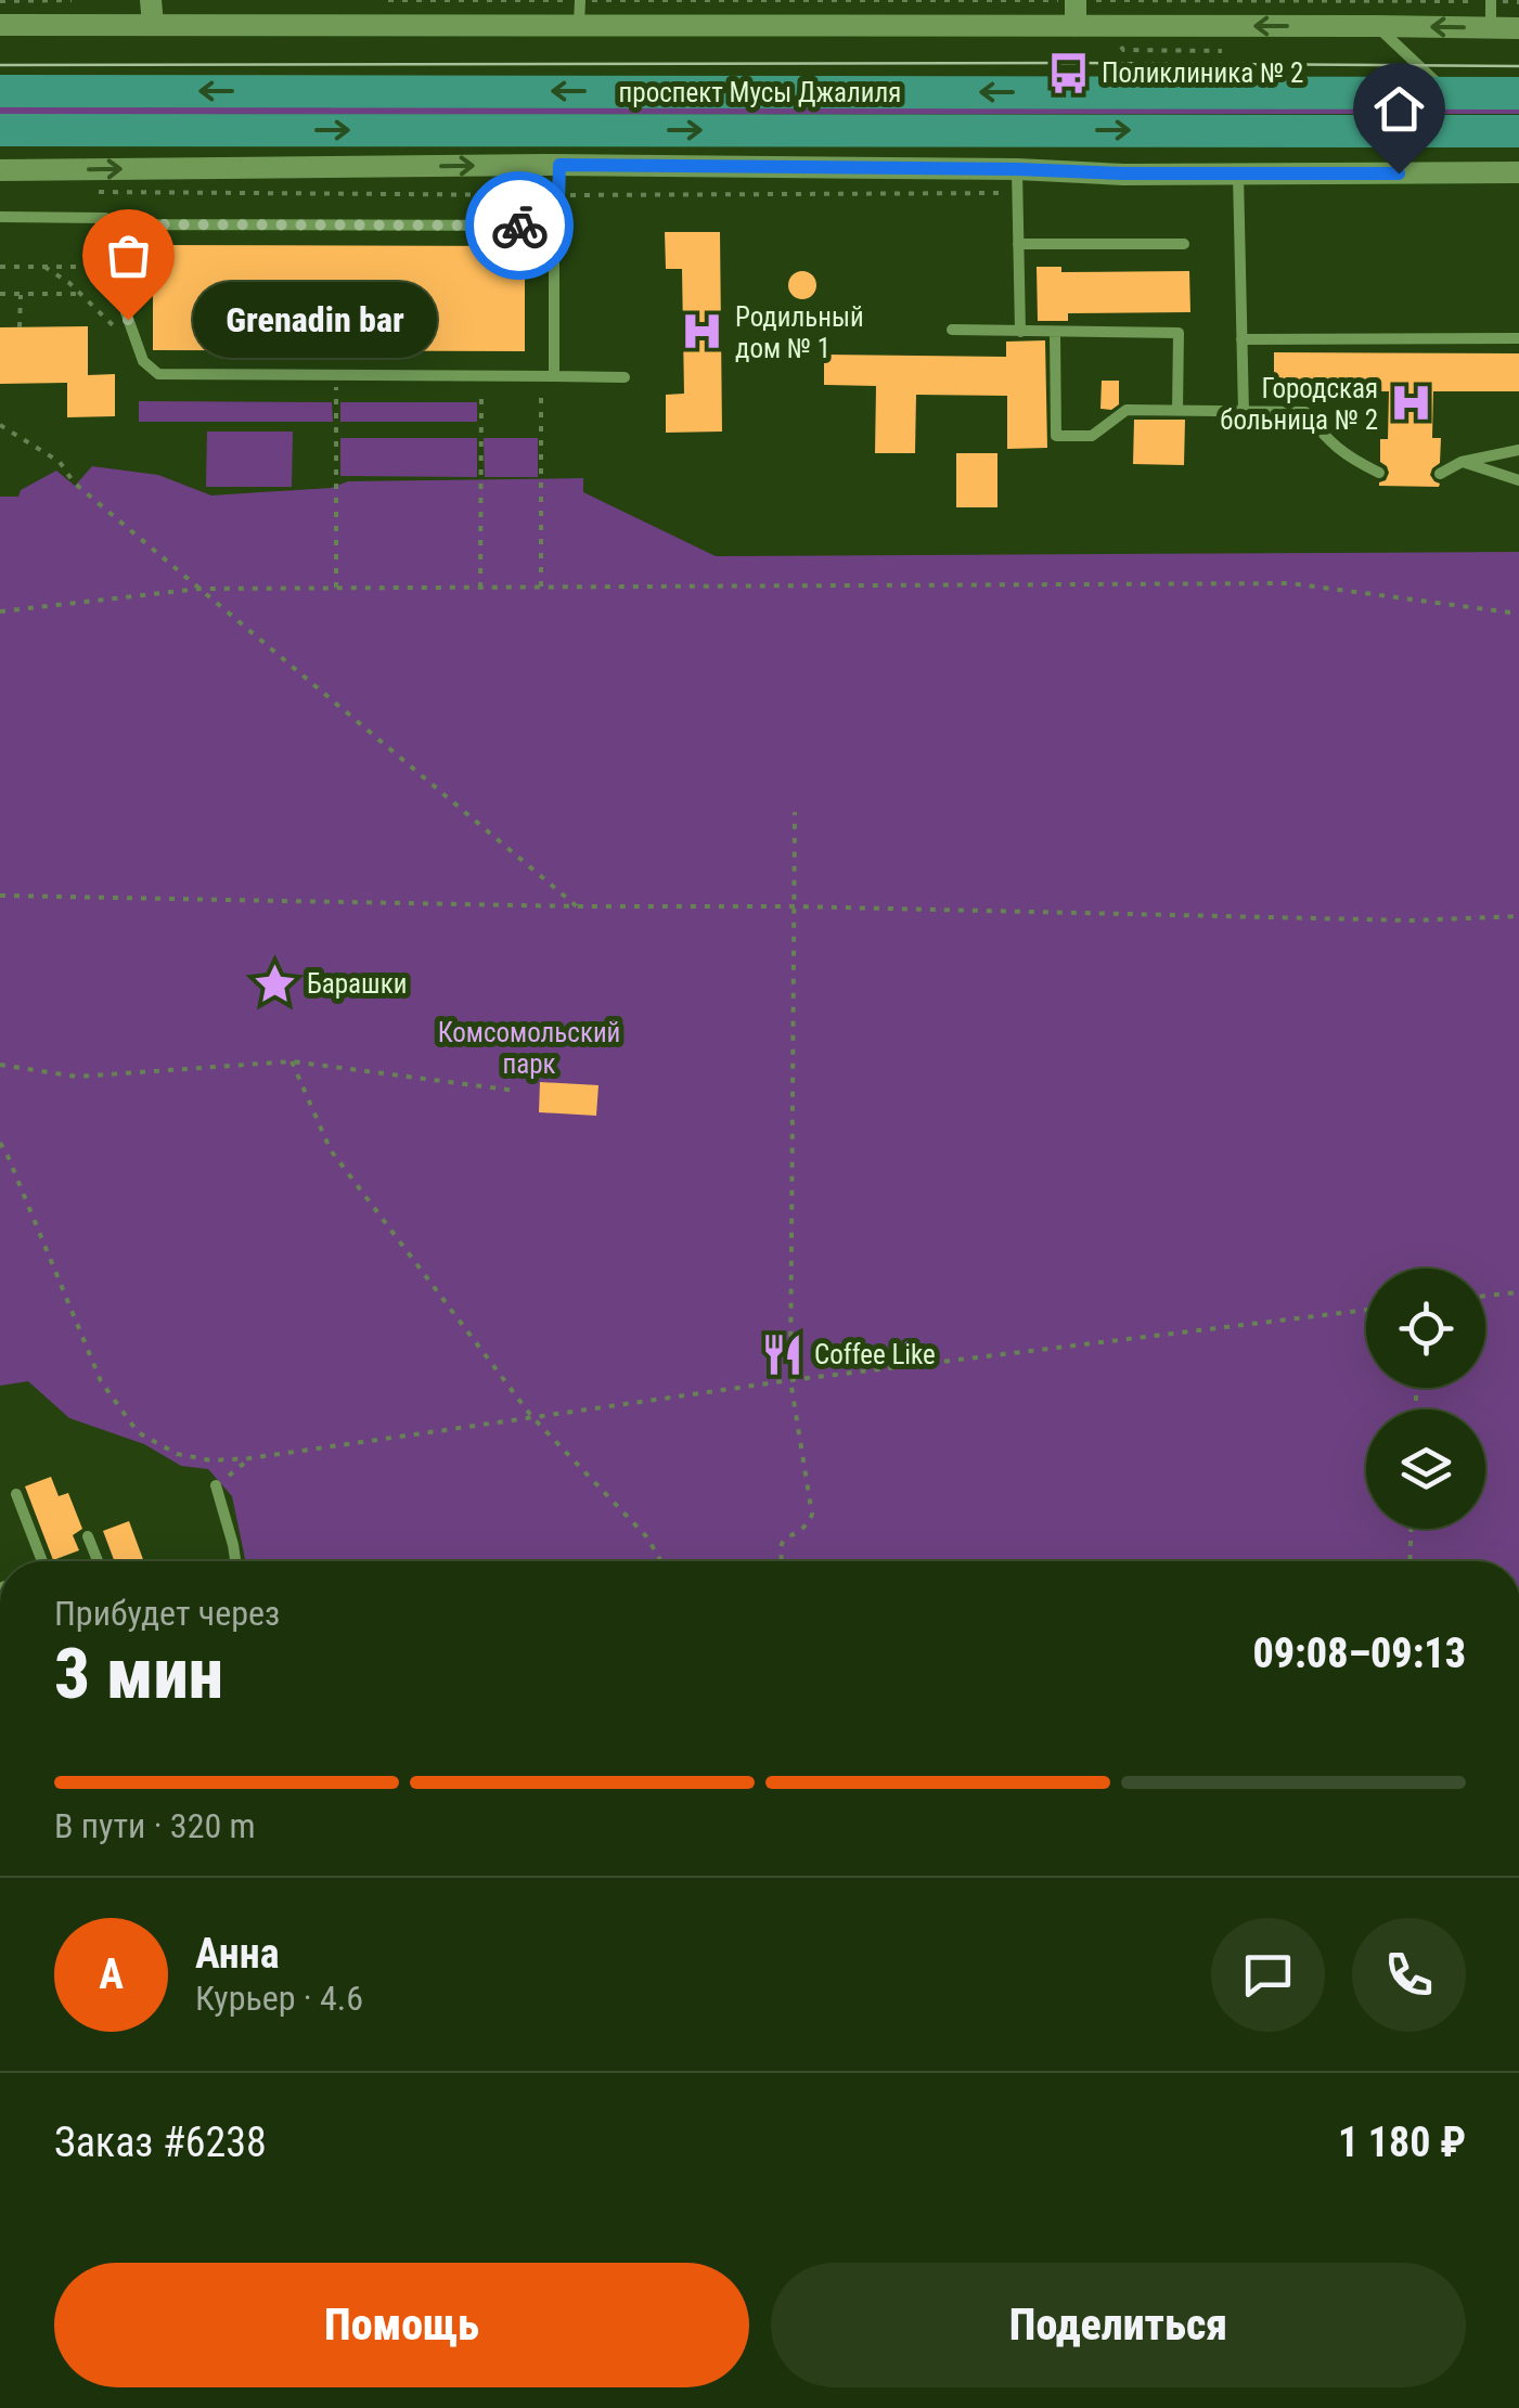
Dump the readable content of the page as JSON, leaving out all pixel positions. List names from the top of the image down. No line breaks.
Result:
{"streets":{"main road":["проспект Мусы Джалиля"]},"parks":["Комсомольский парк"],"places":{"bus stop":["Поликлиника № 2"],"other":["Grenadin bar"],"hospital":["Родильный дом № 1","Городская больница № 2"],"place":["Барашки"],"restaurant":["Coffee Like"]},"page":{"bubble":"Grenadin bar","heading":["3 мин","Прибудет через","09:08–09:13"],"panel":["Анна","Курьер · 4.6","Заказ #6238","1 180 ₽"],"bar":"В пути · 320 m","round":"А","buttons":["Помощь","Поделиться"]}}
